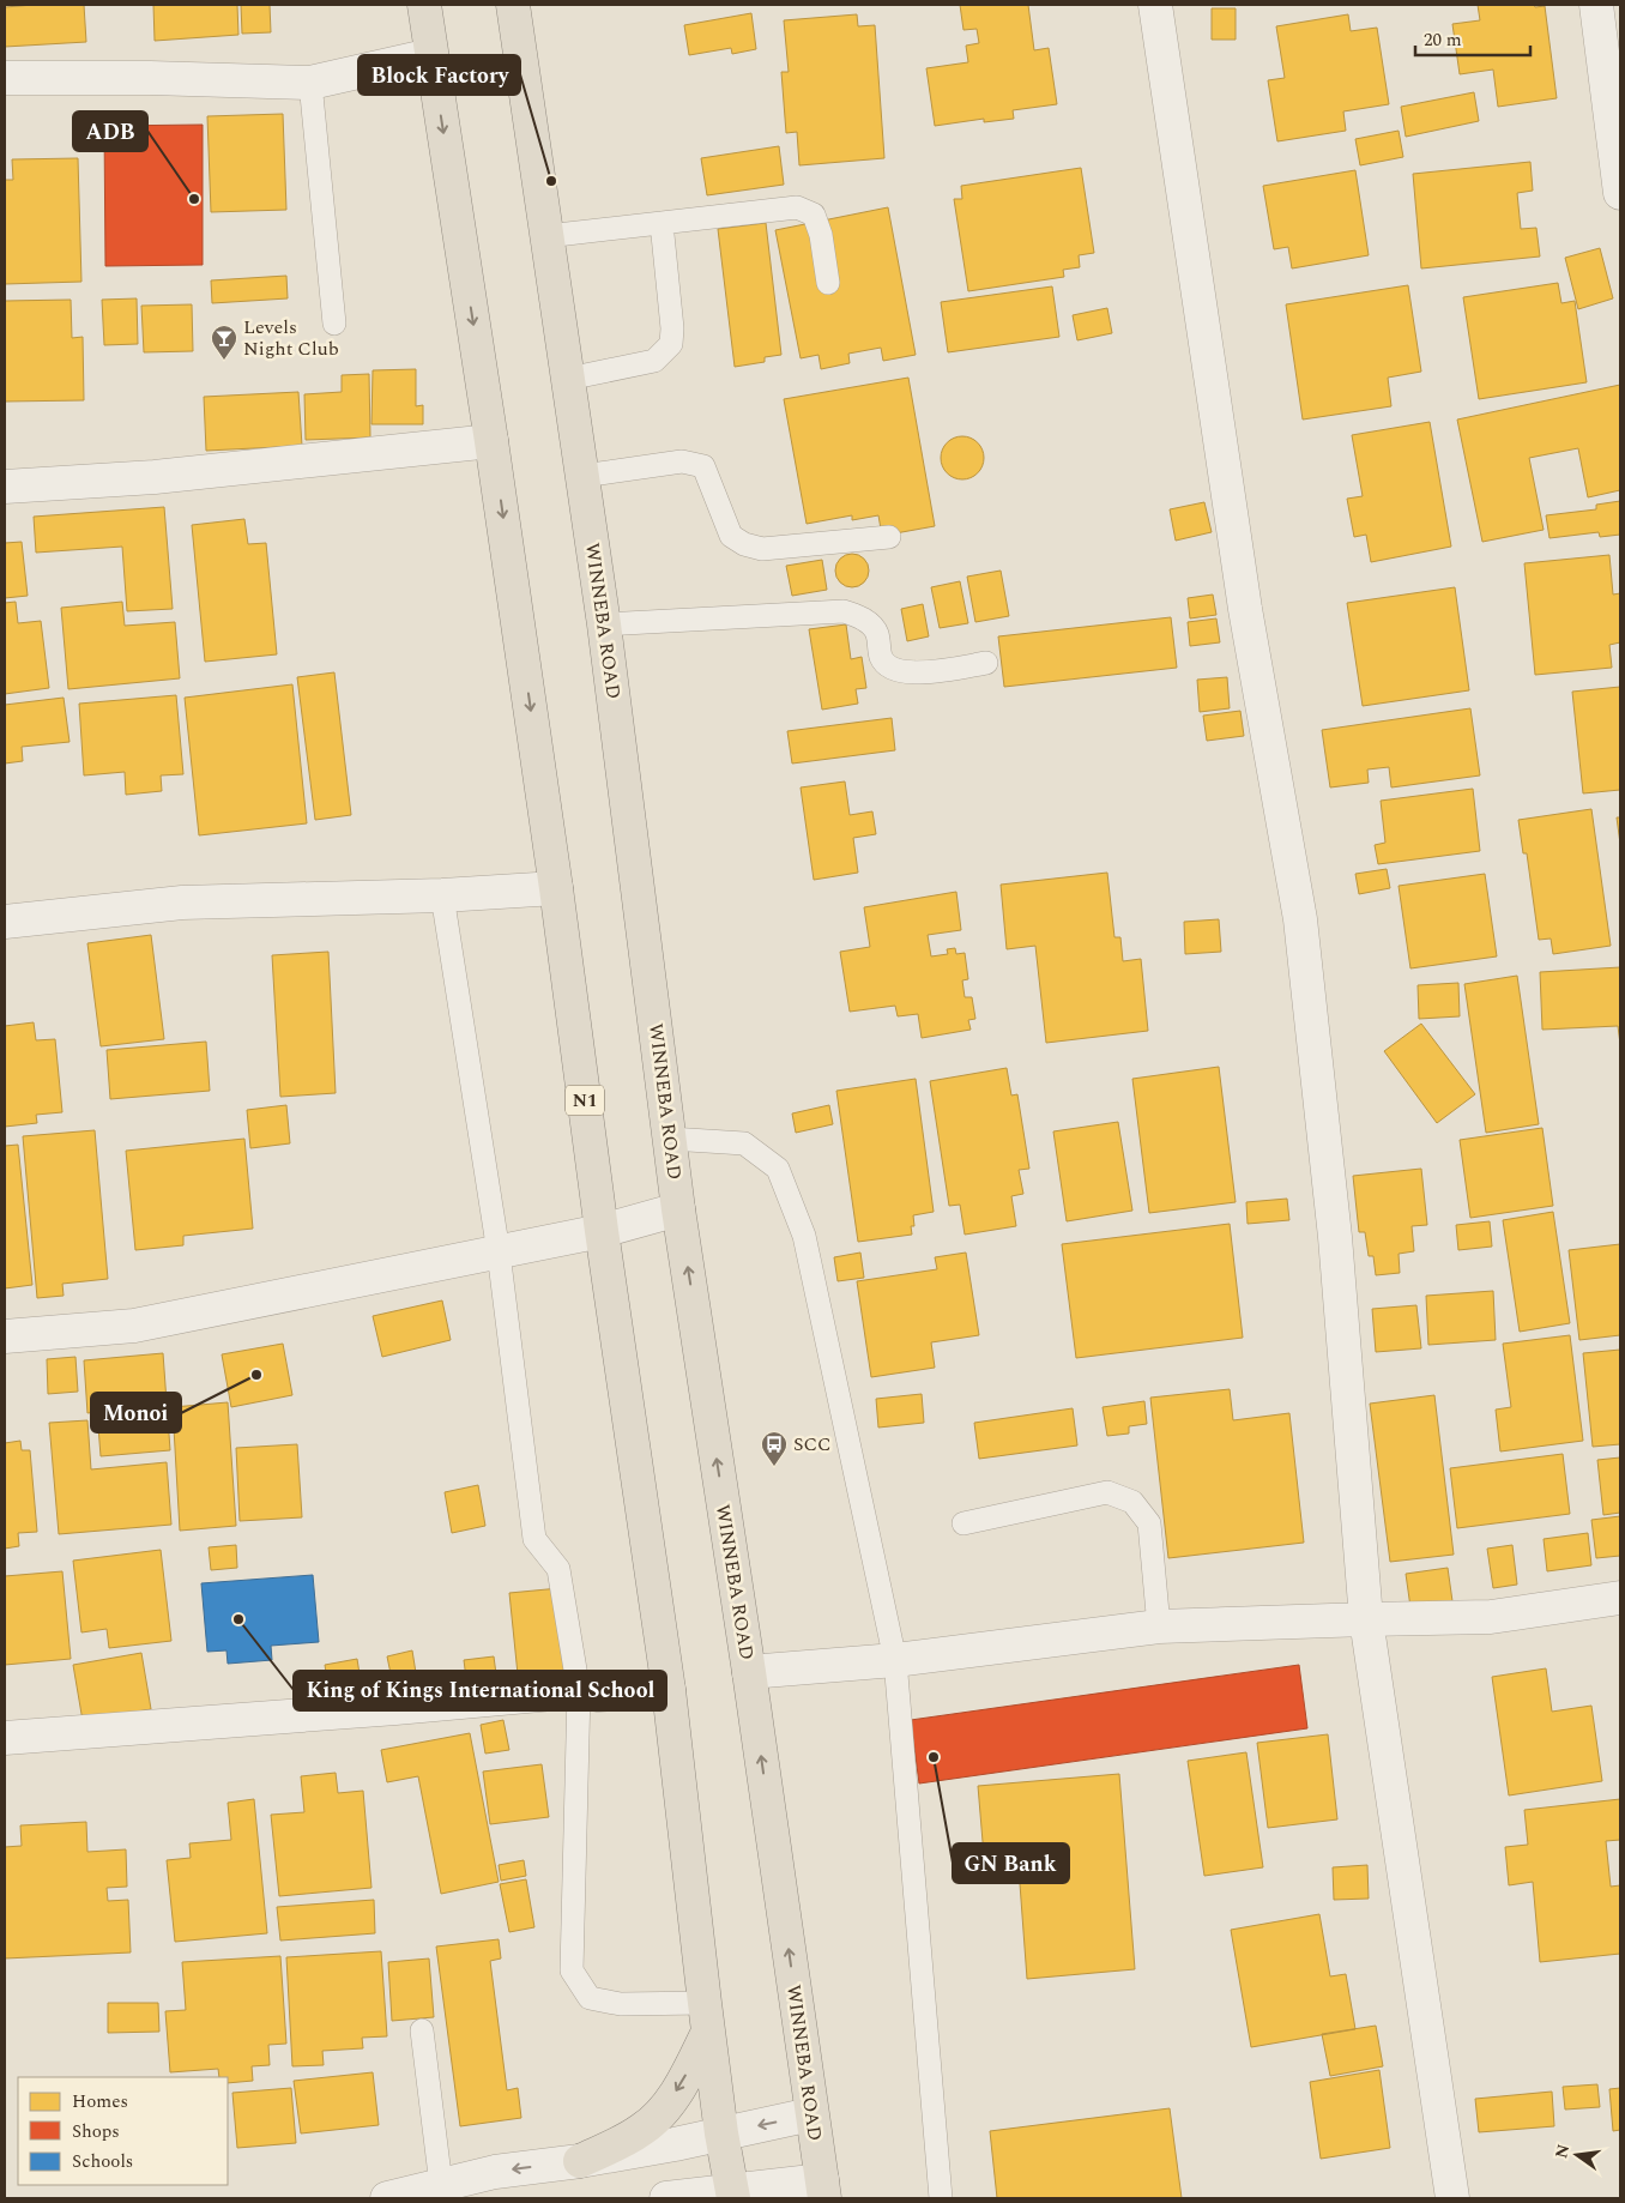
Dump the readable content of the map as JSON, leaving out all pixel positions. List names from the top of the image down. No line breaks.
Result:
{"streets":{"highway":["WINNEBA ROAD","N1"]},"places":{"other":["Block Factory","ADB","Monoi","King of Kings International School","GN Bank"],"bar":["Levels Night Club"],"bus stop":["SCC"]},"legend":["Homes","Shops","Schools"],"scale_bar":"20 m","north":"left"}
